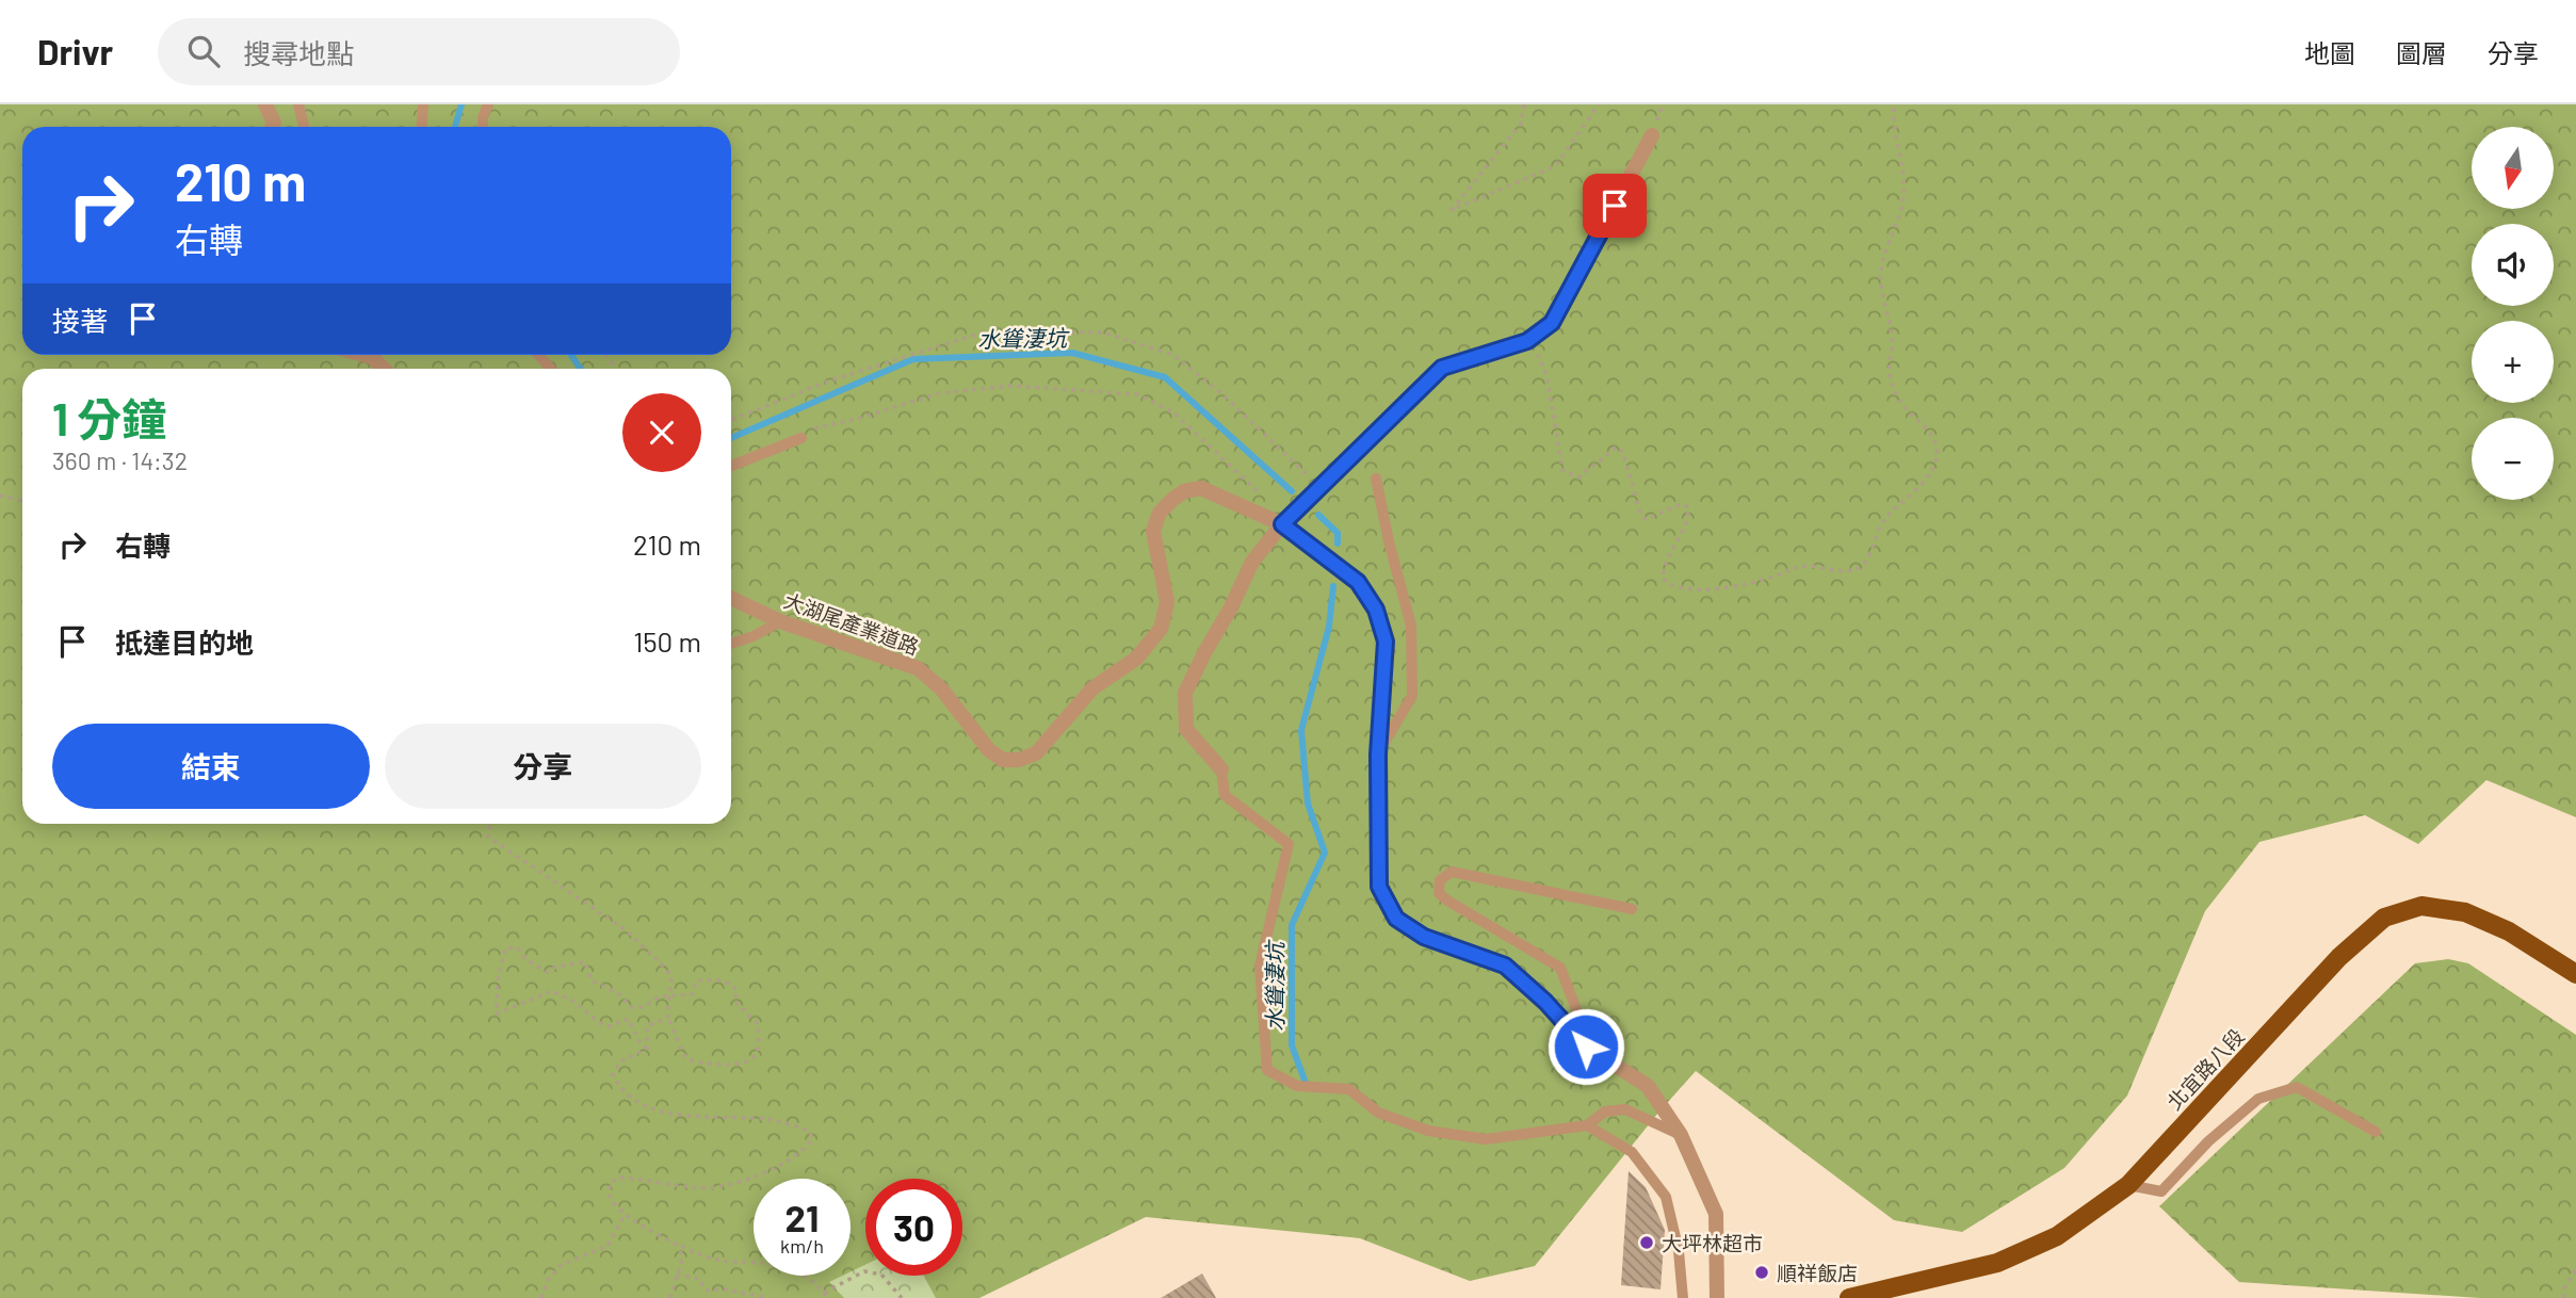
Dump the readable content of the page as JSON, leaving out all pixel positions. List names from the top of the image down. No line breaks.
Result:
{"streets":{"main road":["北宜路八段"],"street":["大湖尾產業道路"]},"water":["水聳淒坑"],"places":["大坪林超市","順祥飯店"],"north":"bottom","page":{"header":"Drivr","search":"搜尋地點","nav":["地圖","圖層","分享"],"map_buttons":["+","−"],"turn":["210 m","右轉"],"then":"接著","heading":["1 分鐘","360 m · 14:32"],"list":[{"name":"右轉","value":"210 m"},{"name":"抵達目的地","value":"150 m"}],"buttons":["結束","分享"],"speed":"21 km/h","limit":"30"}}
